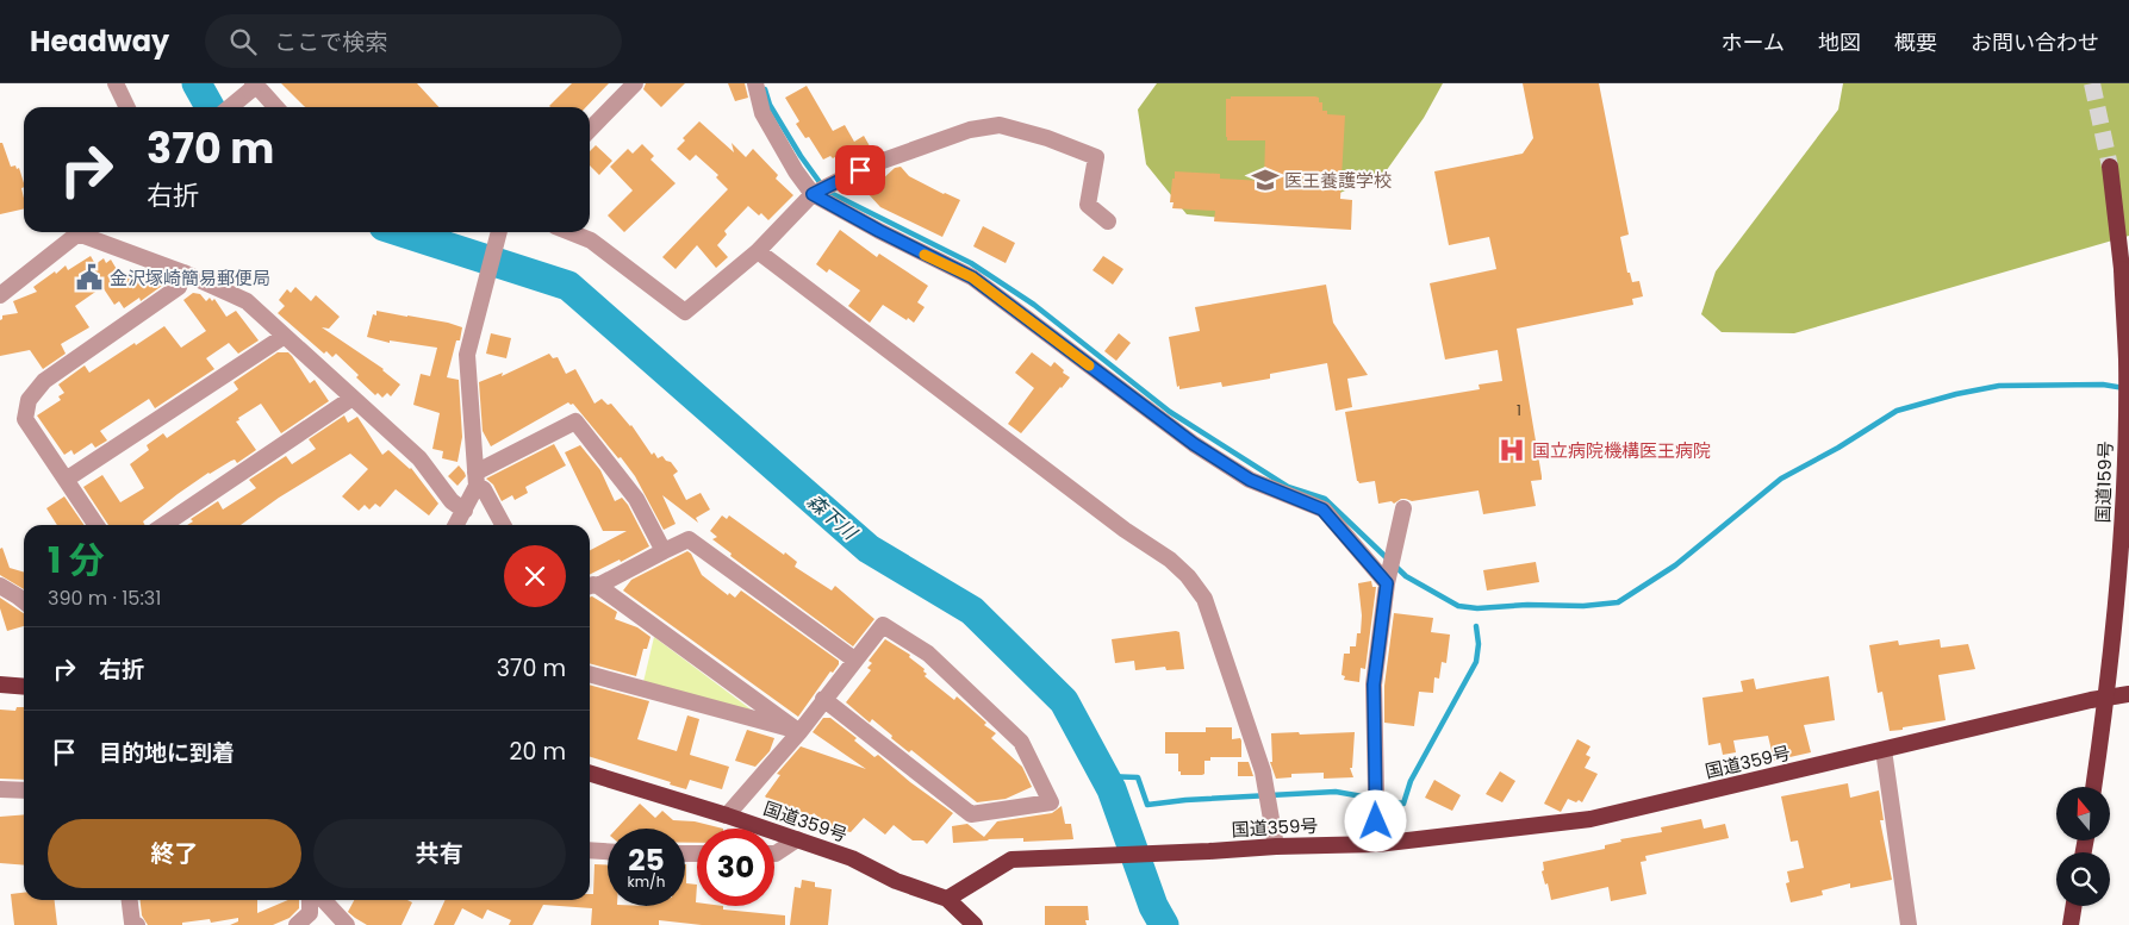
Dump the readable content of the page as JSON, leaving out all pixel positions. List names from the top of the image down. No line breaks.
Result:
{"streets":{"highway":["国道159号","国道359号"]},"water":["森下川"],"places":{"school or university":["医王養護学校"],"public building":["金沢塚崎簡易郵便局"],"hospital":["国立病院機構医王病院"]},"house_numbers":["1"],"north":"top","page":{"header":"Headway","search":"ここで検索","nav":["ホーム","地図","概要","お問い合わせ"],"turn":["370 m","右折"],"heading":["1 分","390 m · 15:31"],"list":[{"name":"右折","value":"370 m"},{"name":"目的地に到着","value":"20 m"}],"buttons":["終了","共有"],"speed":"25 km/h","limit":"30"}}
